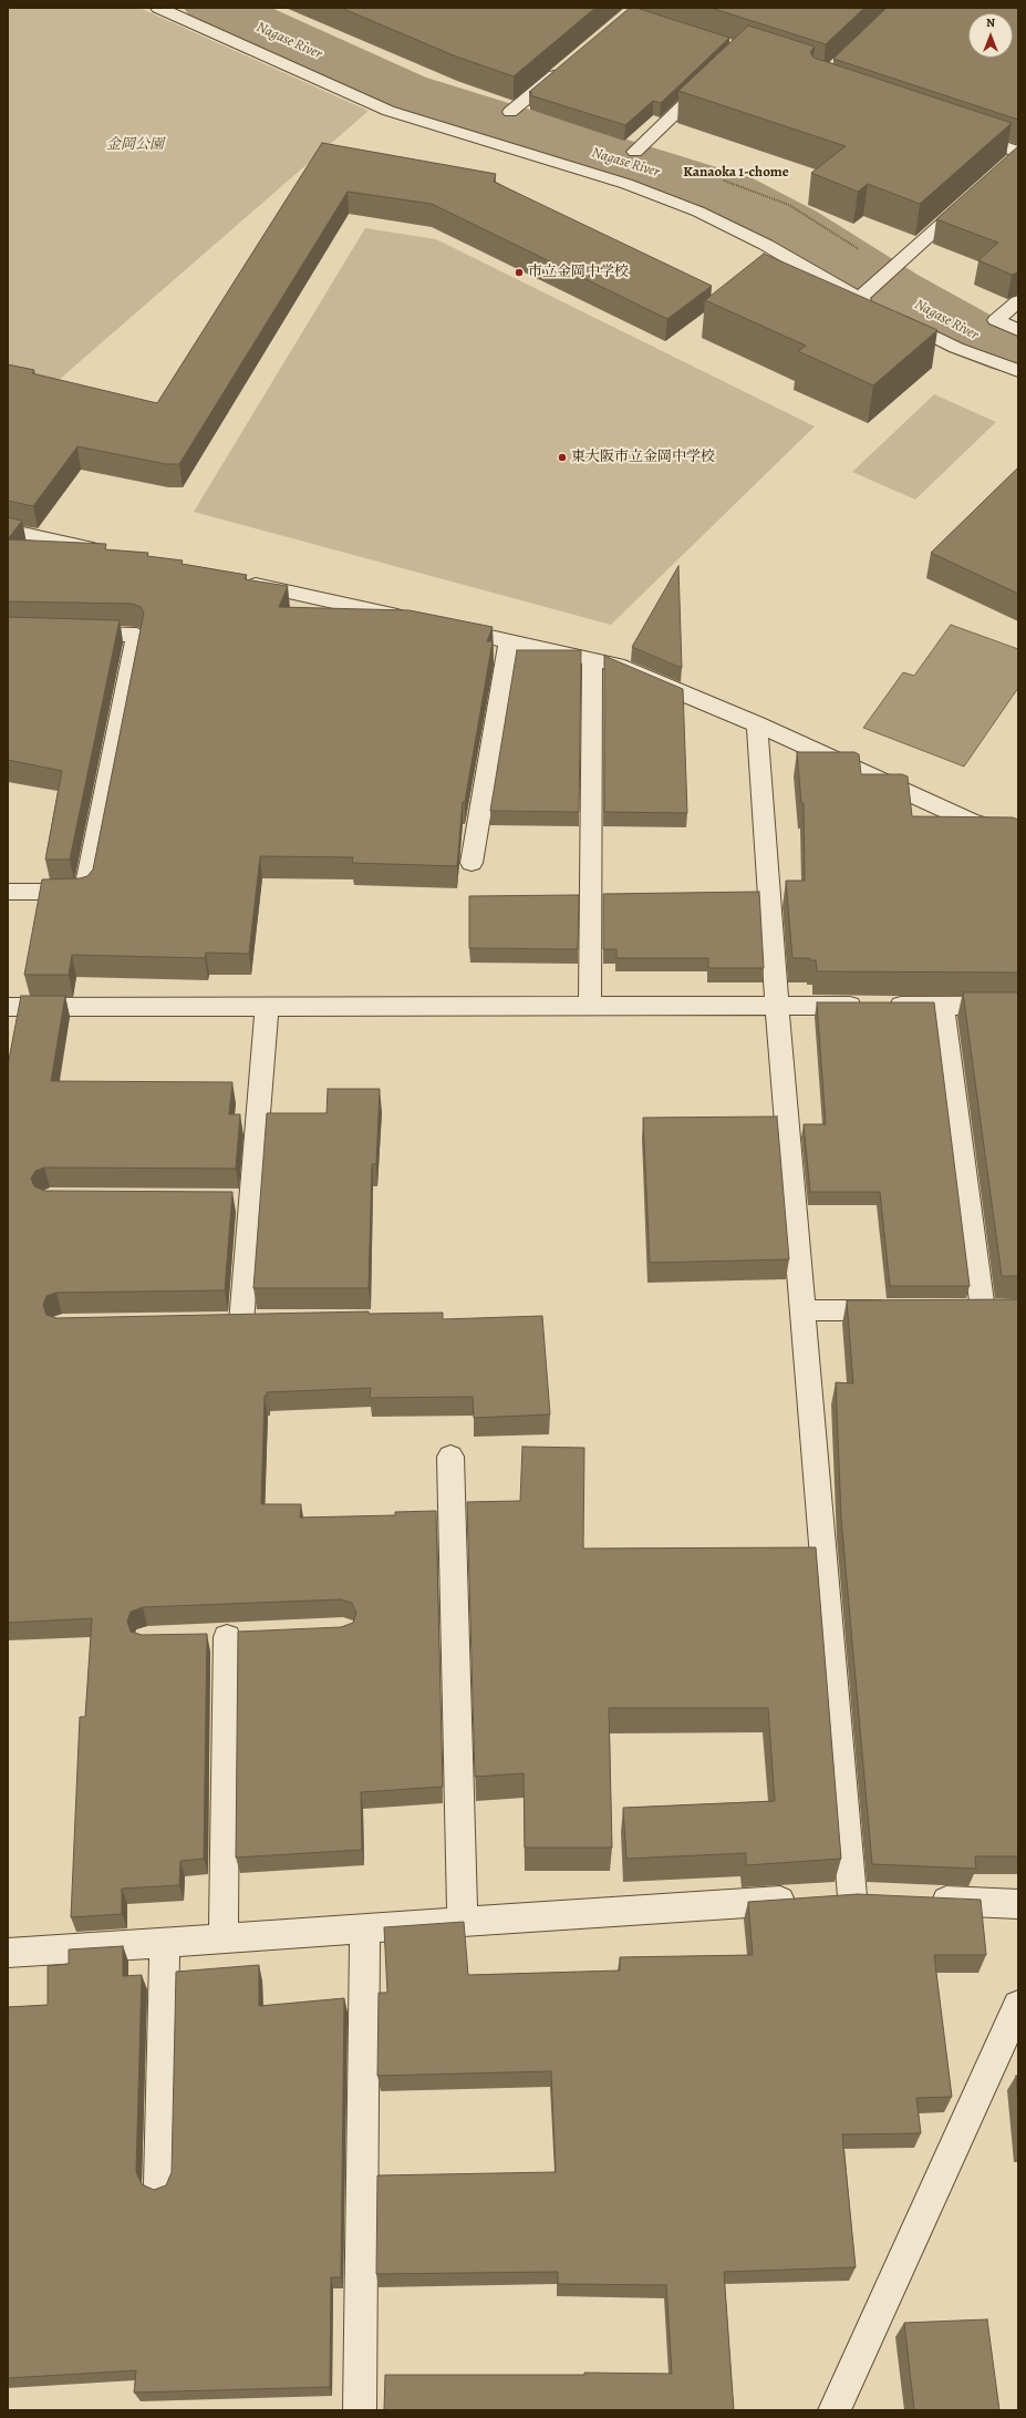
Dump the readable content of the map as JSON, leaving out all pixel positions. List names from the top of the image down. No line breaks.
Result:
{"districts":["Kanaoka 1-chome"],"water":["Nagase River"],"parks":["金岡公園"],"places":["市立金岡中学校","東大阪市立金岡中学校"],"north":"top"}
